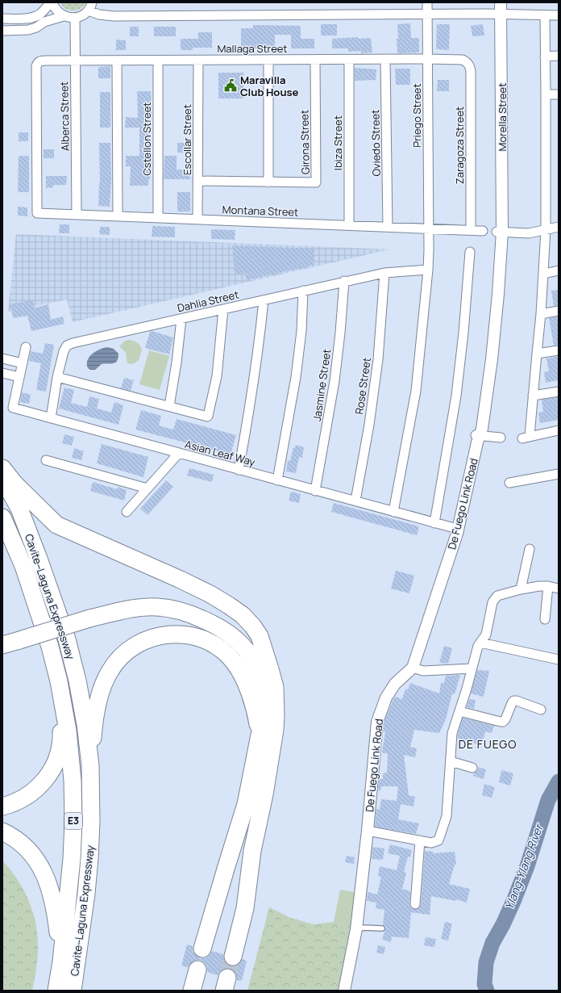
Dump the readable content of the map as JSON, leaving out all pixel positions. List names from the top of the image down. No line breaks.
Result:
{"streets":{"highway":["Cavite–Laguna Expressway","E3"],"street":["Mallaga Street","Priego Street","Alberca Street","Morella Street","Cstellon Street","Escollar Street","Girona Street","Ibiza Street","Oviedo Street","Zaragoza Street","Montana Street","Dahlia Street","Jasmine Street","Rose Street","Asian Leaf Way","De Fuego Link Road"]},"crossings":[["Mallaga Street","Priego Street"],["Mallaga Street","Alberca Street"],["Mallaga Street","Cstellon Street"],["Mallaga Street","Escollar Street"],["Mallaga Street","Girona Street"],["Mallaga Street","Ibiza Street"],["Mallaga Street","Oviedo Street"],["Mallaga Street","Zaragoza Street"],["Mallaga Street","Montana Street"],["Priego Street","Montana Street"],["Priego Street","Dahlia Street"],["Priego Street","Asian Leaf Way"],["Alberca Street","Montana Street"],["Morella Street","De Fuego Link Road"],["Cstellon Street","Montana Street"],["Escollar Street","Girona Street"],["Escollar Street","Montana Street"],["Ibiza Street","Montana Street"],["Oviedo Street","Montana Street"],["Zaragoza Street","Montana Street"],["Dahlia Street","Jasmine Street"],["Dahlia Street","Rose Street"],["Dahlia Street","Asian Leaf Way"],["Jasmine Street","Asian Leaf Way"],["Rose Street","Asian Leaf Way"]],"districts":["DE FUEGO"],"water":["Ylang-Ylang River"],"places":{"public building":["Maravilla Club House"]}}
